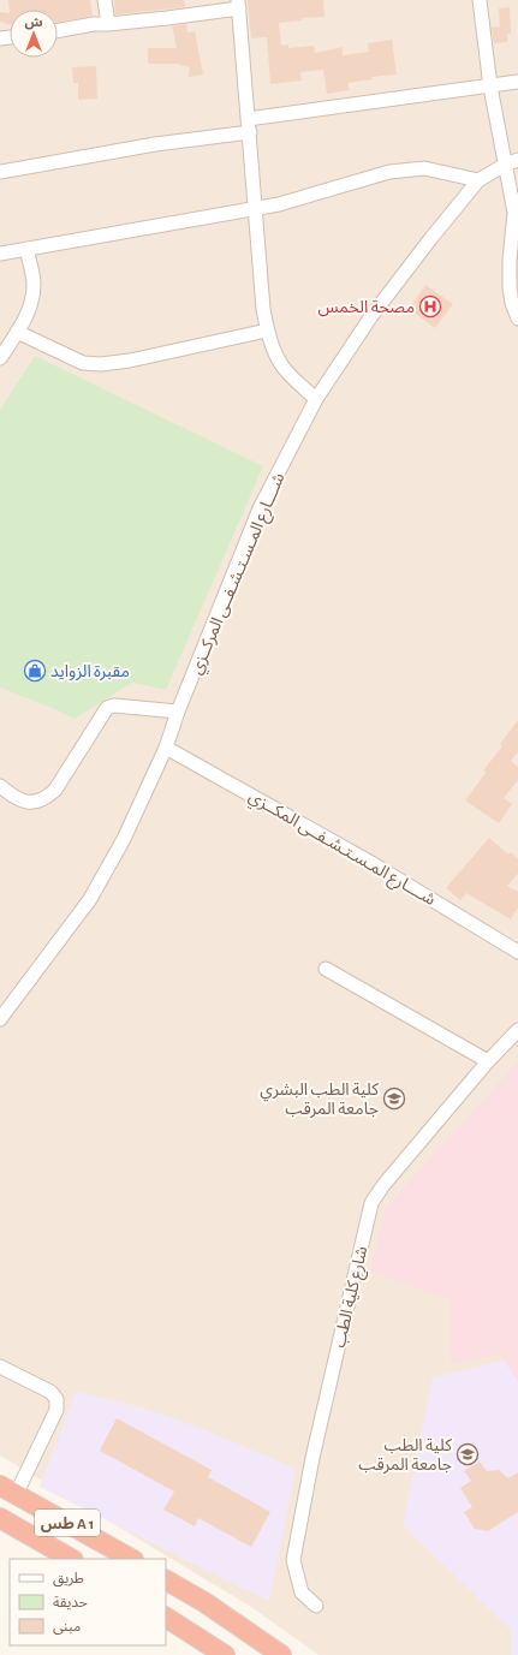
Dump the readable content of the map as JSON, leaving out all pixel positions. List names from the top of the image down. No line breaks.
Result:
{"streets":{"highway":["طس A 1"],"street":["شــــارع المـسـتـشـفــى المركــزي","شــــارع المـسـتـشـفــى المكــزي","شارع كلية الطب"]},"crossings":[["شــــارع المـسـتـشـفــى المركــزي","شــــارع المـسـتـشـفــى المكــزي"]],"places":{"hospital":["مصحة الخمس"],"shop":["مقبرة الزوايد"],"school or university":["كلية الطب البشري جامعة المرقب","كلية الطب جامعة المرقب"]},"legend":["طريق","حديقة","مبنى"],"north":"top"}
